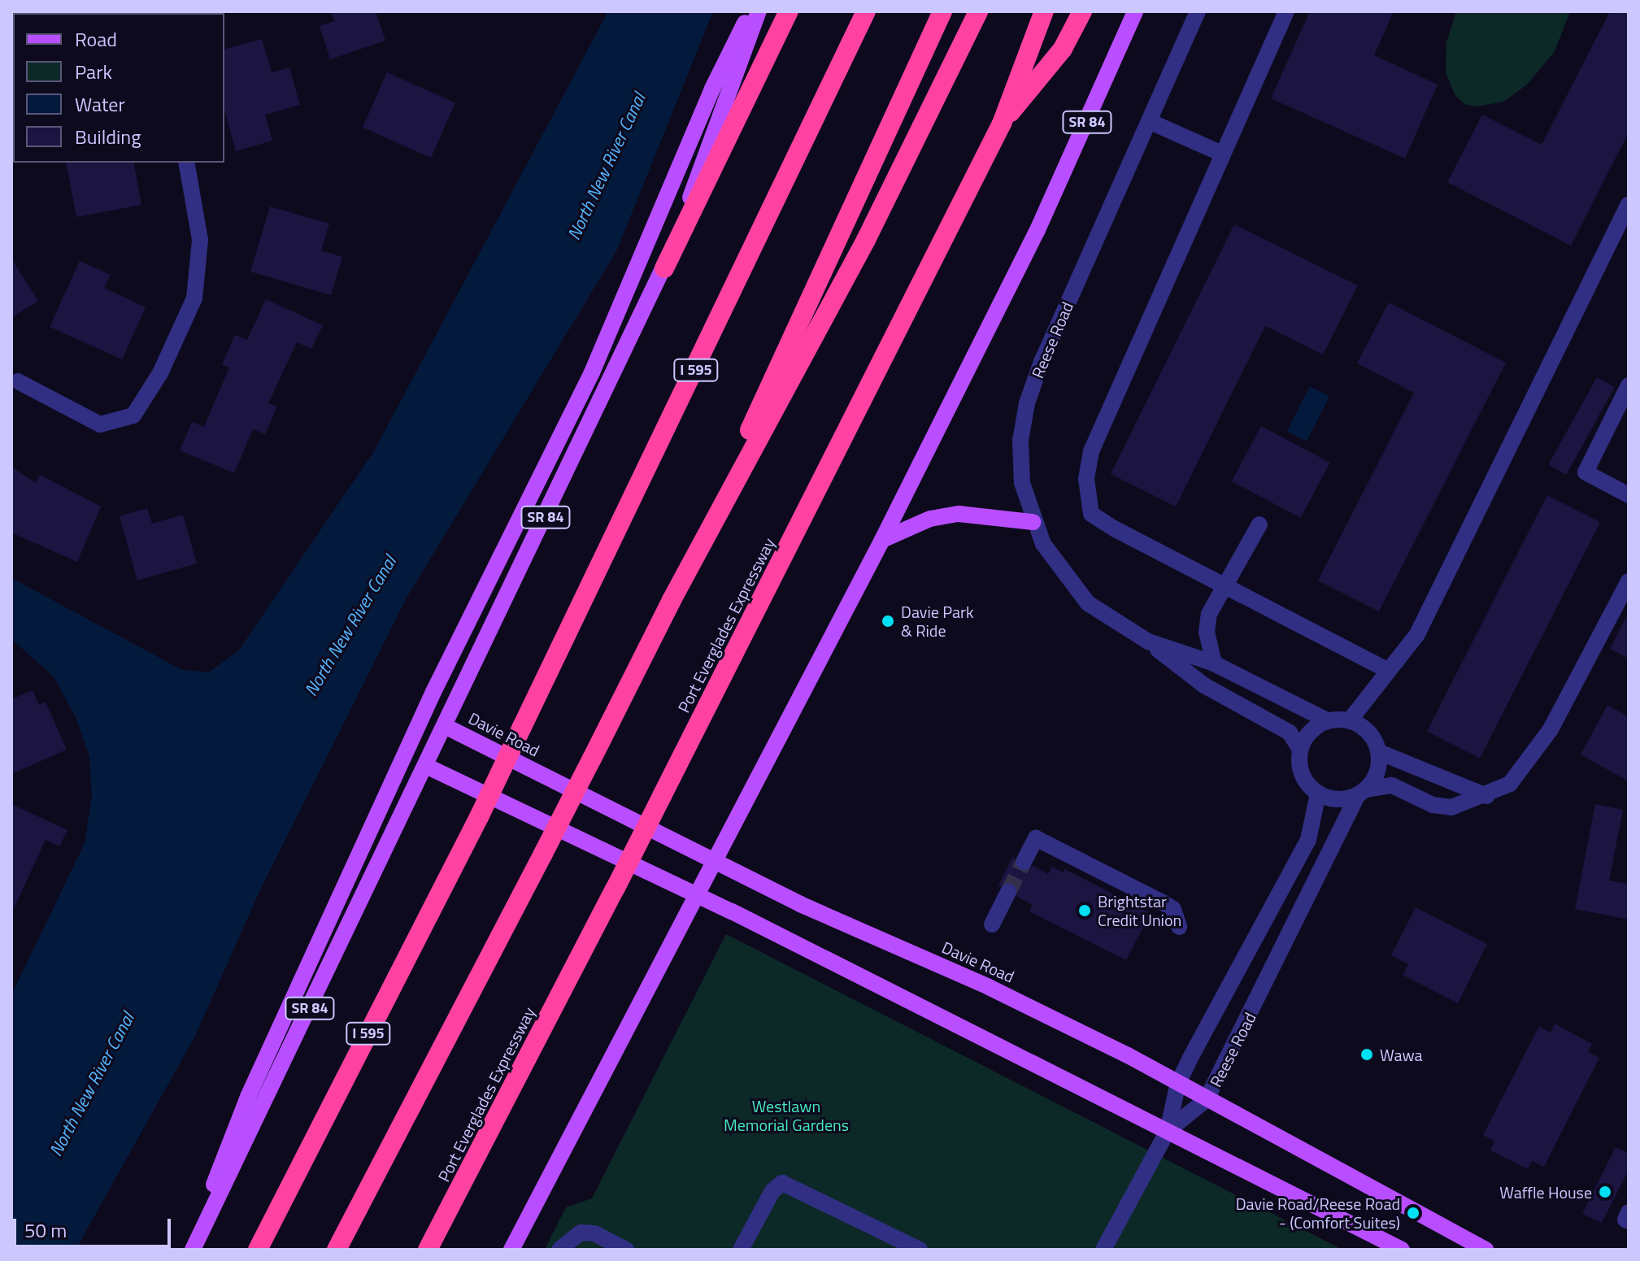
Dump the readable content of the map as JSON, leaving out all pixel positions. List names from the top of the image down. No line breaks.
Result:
{"streets":{"highway":["I 595","Port Everglades Expressway"],"main road":["SR 84","Davie Road"],"street":["Reese Road"]},"crossings":[["SR 84","Davie Road"],["Reese Road","Davie Road"]],"water":["North New River Canal"],"parks":["Westlawn Memorial Gardens"],"places":["Davie Park & Ride","Brightstar Credit Union","Wawa","Waffle House","Davie Road/Reese Road - (Comfort Suites)"],"legend":["Road","Park","Water","Building"],"scale_bar":"50 m"}
